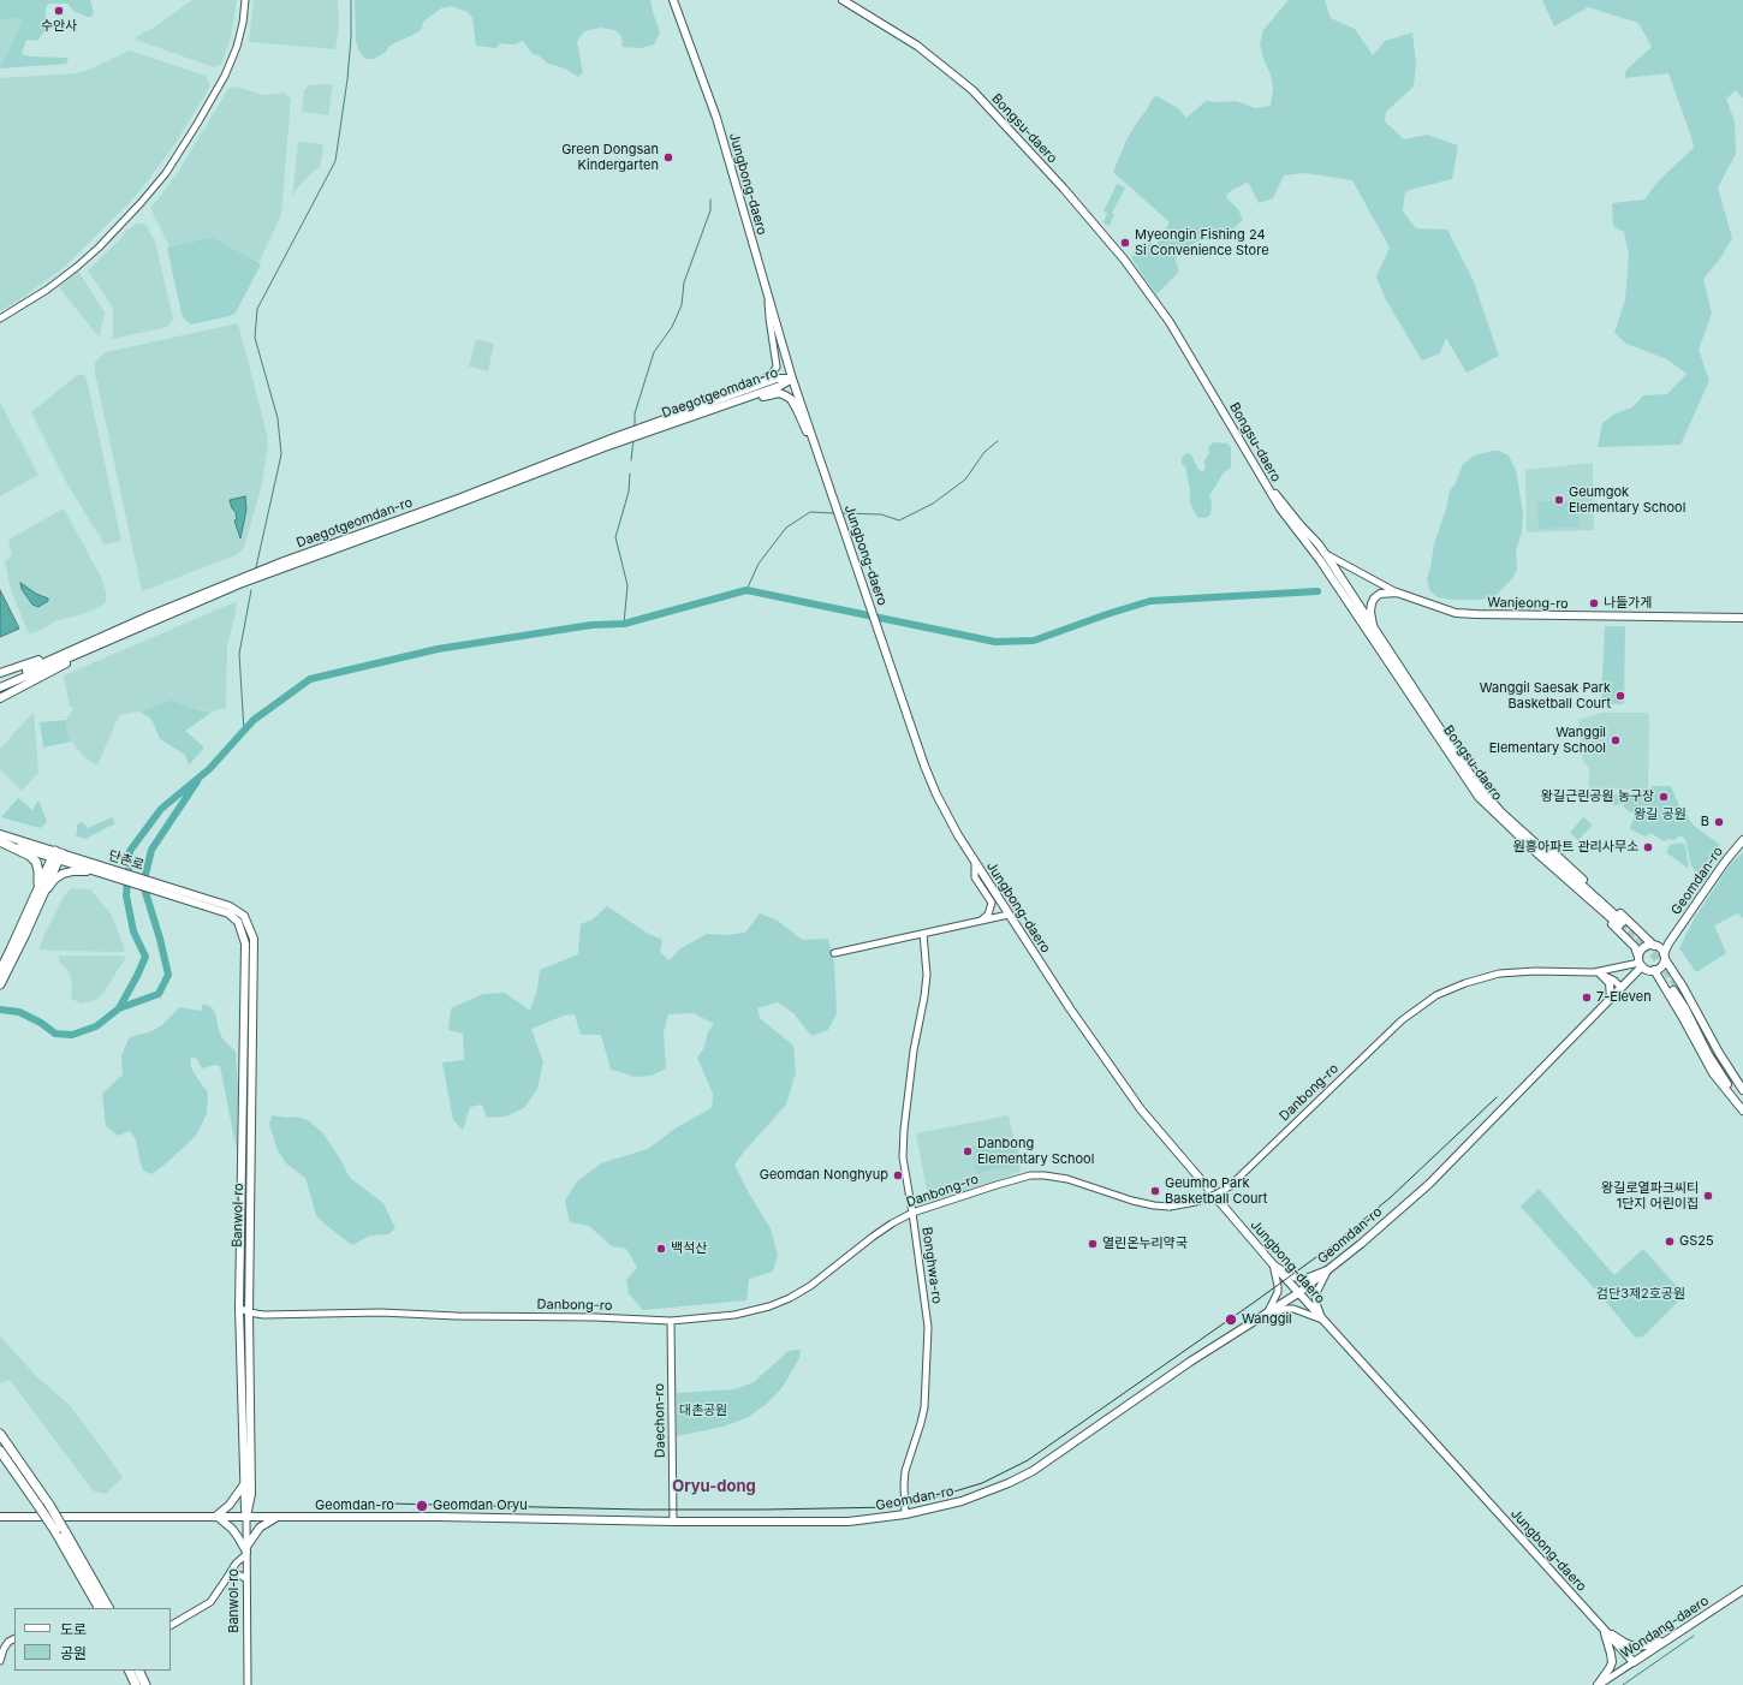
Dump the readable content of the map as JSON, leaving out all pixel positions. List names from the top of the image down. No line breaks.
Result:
{"streets":{"main road":["Bongsu-daero","Jungbong-daero","Daegotgeomdan-ro","Wanjeong-ro","단촌로","Geomdan-ro","Banwol-ro","Wondang-daero"],"street":["Danbong-ro","Bonghwa-ro","Daechon-ro"]},"crossings":[["Bongsu-daero","Wanjeong-ro"],["Jungbong-daero","Daegotgeomdan-ro"],["Jungbong-daero","Geomdan-ro"],["Jungbong-daero","Wondang-daero"],["단촌로","Banwol-ro"],["Geomdan-ro","Danbong-ro"],["Geomdan-ro","Banwol-ro"],["Geomdan-ro","Bonghwa-ro"],["Geomdan-ro","Daechon-ro"],["Danbong-ro","Banwol-ro"],["Danbong-ro","Bonghwa-ro"],["Danbong-ro","Daechon-ro"]],"districts":["Oryu-dong"],"parks":["왕길 공원","검단3제2호공원","대촌공원"],"places":["수안사","Green Dongsan Kindergarten","Myeongin Fishing 24 Si Convenience Store","Geumgok Elementary School","나들가게","Wanggil Saesak Park Basketball Court","Wanggil Elementary School","왕길근린공원 농구장","B","원흥아파트 관리사무소","7-Eleven","Danbong Elementary School","Geomdan Nonghyup","Geumho Park Basketball Court","왕길로열파크씨티 1단지 어린이집","GS25","열린온누리약국","백석산","Wanggil","Geomdan Oryu"],"legend":["도로","공원"]}
